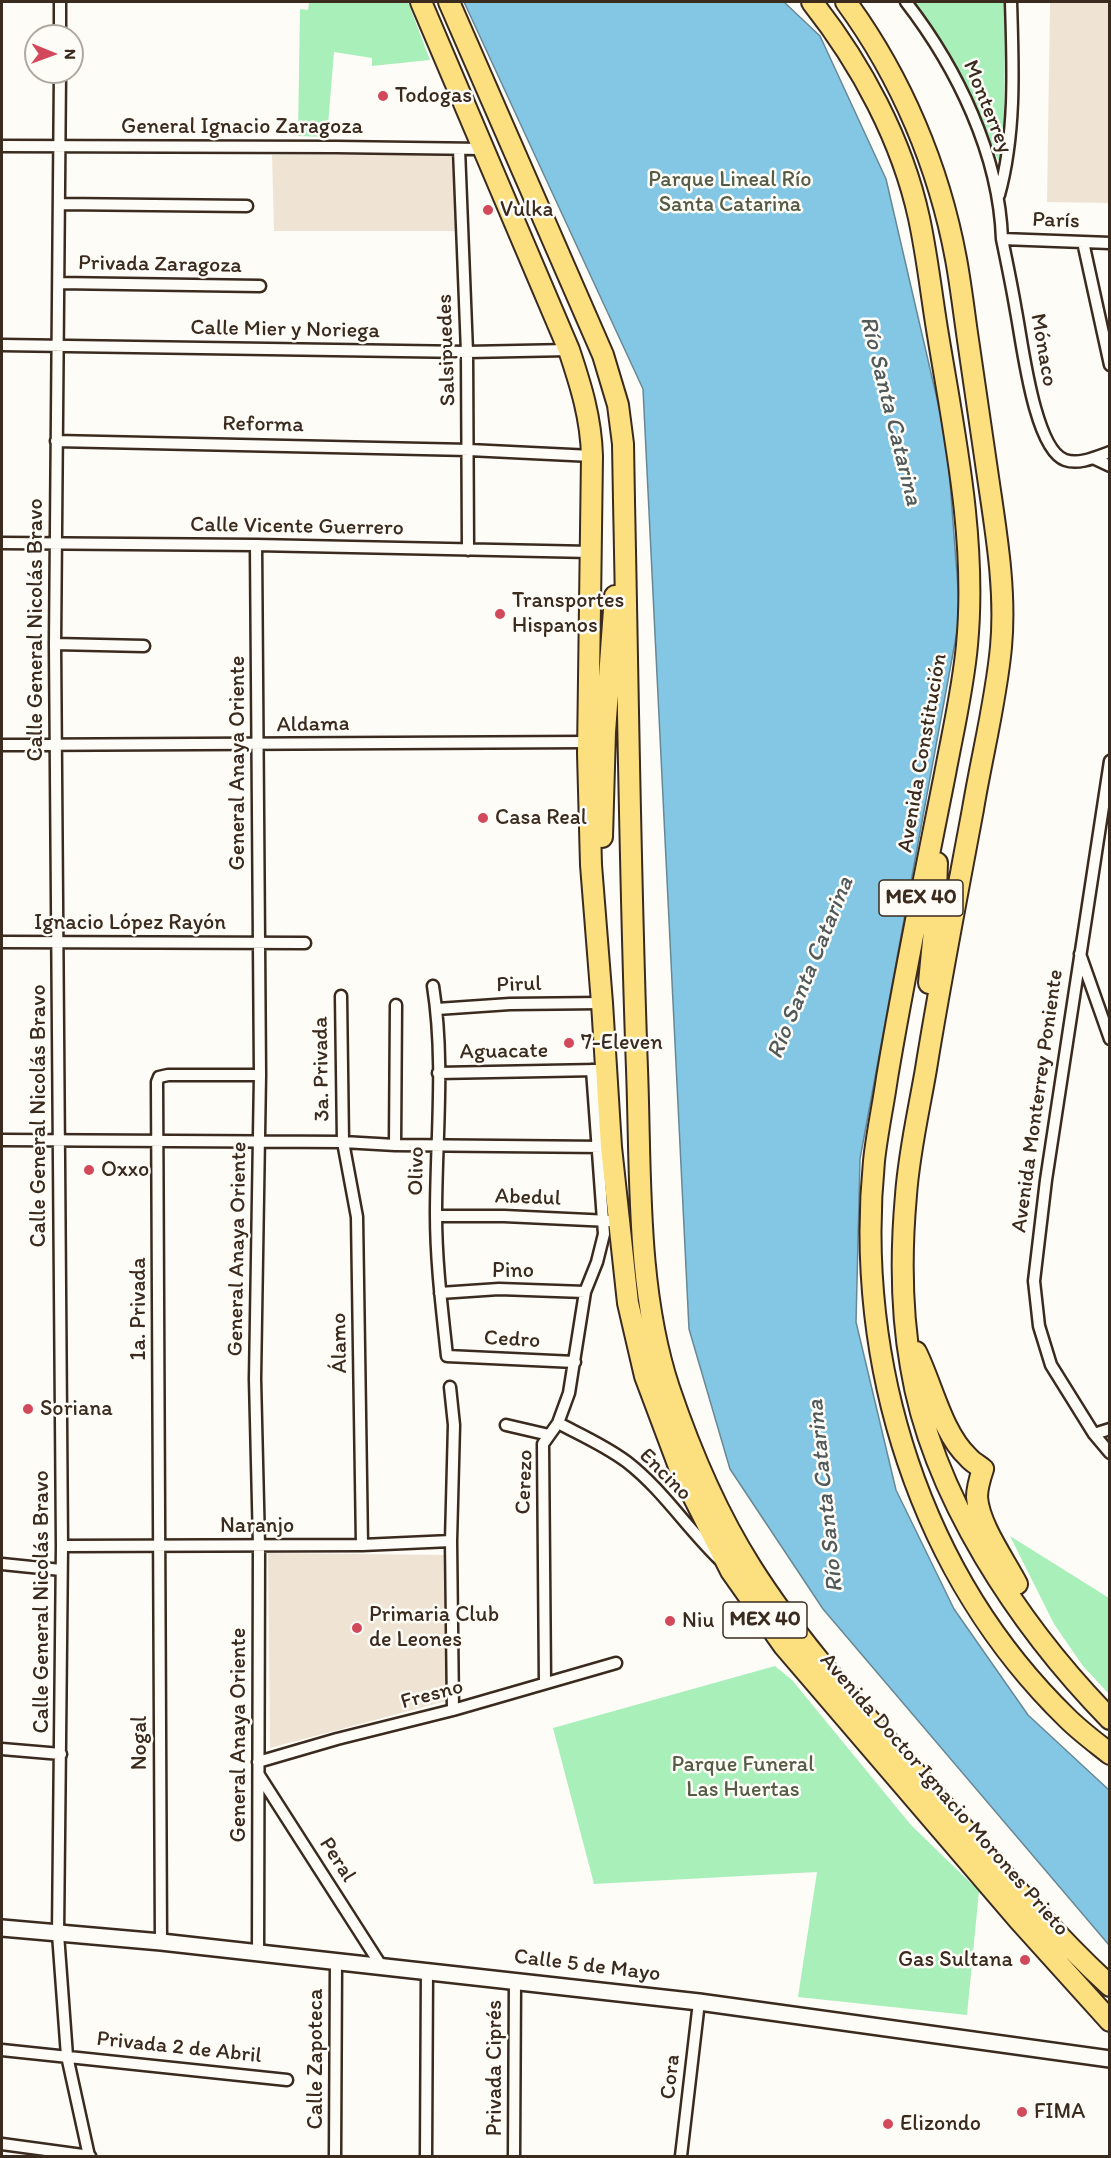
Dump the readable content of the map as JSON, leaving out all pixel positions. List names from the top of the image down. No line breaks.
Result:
{"streets":{"highway":["Avenida Constitución","MEX 40","Avenida Doctor Ignacio Morones Prieto"],"street":["Monterrey","General Ignacio Zaragoza","París","Privada Zaragoza","Calle Mier y Noriega","Salsipuedes","Mónaco","Reforma","Calle Vicente Guerrero","Calle General Nicolás Bravo","Aldama","General Anaya Oriente","Ignacio López Rayón","Pirul","Aguacate","3a. Privada","Avenida Monterrey Poniente","Olivo","Abedul","Pino","1a. Privada","Cedro","Álamo","Encino","Cerezo","Naranjo","Fresno","Nogal","Peral","Calle 5 de Mayo","Privada 2 de Abril","Calle Zapoteca","Privada Ciprés","Cora"]},"crossings":[["Monterrey","París"],["Monterrey","Mónaco"],["General Ignacio Zaragoza","Salsipuedes"],["General Ignacio Zaragoza","Calle General Nicolás Bravo"],["General Ignacio Zaragoza","Avenida Doctor Ignacio Morones Prieto"],["París","Mónaco"],["Privada Zaragoza","Calle General Nicolás Bravo"],["Calle Mier y Noriega","Salsipuedes"],["Calle Mier y Noriega","Calle General Nicolás Bravo"],["Calle Mier y Noriega","Avenida Doctor Ignacio Morones Prieto"],["Salsipuedes","Reforma"],["Salsipuedes","Calle Vicente Guerrero"],["Reforma","Calle General Nicolás Bravo"],["Reforma","Avenida Doctor Ignacio Morones Prieto"],["Calle Vicente Guerrero","Calle General Nicolás Bravo"],["Calle Vicente Guerrero","General Anaya Oriente"],["Calle Vicente Guerrero","Avenida Doctor Ignacio Morones Prieto"],["Calle General Nicolás Bravo","Aldama"],["Calle General Nicolás Bravo","Ignacio López Rayón"],["Calle General Nicolás Bravo","Naranjo"],["Calle General Nicolás Bravo","Calle 5 de Mayo"],["Calle General Nicolás Bravo","Privada 2 de Abril"],["Aldama","General Anaya Oriente"],["Aldama","Avenida Doctor Ignacio Morones Prieto"],["General Anaya Oriente","Ignacio López Rayón"],["General Anaya Oriente","1a. Privada"],["General Anaya Oriente","Naranjo"],["General Anaya Oriente","Fresno"],["General Anaya Oriente","Peral"],["General Anaya Oriente","Calle 5 de Mayo"],["Pirul","Olivo"],["Pirul","Avenida Doctor Ignacio Morones Prieto"],["Aguacate","Olivo"],["Aguacate","Avenida Doctor Ignacio Morones Prieto"],["3a. Privada","Álamo"],["Olivo","Abedul"],["Olivo","Pino"],["Olivo","Cedro"],["Abedul","Cerezo"],["Abedul","Avenida Doctor Ignacio Morones Prieto"],["Pino","Cerezo"],["1a. Privada","Naranjo"],["1a. Privada","Nogal"],["Cedro","Cerezo"],["Álamo","Naranjo"],["Encino","Cerezo"],["Encino","Avenida Doctor Ignacio Morones Prieto"],["Cerezo","Fresno"],["Cerezo","Avenida Doctor Ignacio Morones Prieto"],["Naranjo","Nogal"],["Nogal","Calle 5 de Mayo"],["Peral","Calle 5 de Mayo"],["Calle 5 de Mayo","Calle Zapoteca"],["Calle 5 de Mayo","Privada Ciprés"],["Calle 5 de Mayo","Cora"]],"water":["Río Santa Catarina"],"parks":["Parque Lineal Río Santa Catarina","Parque Funeral Las Huertas"],"places":["Todogas","Vulka","Transportes Hispanos","Casa Real","7-Eleven","Oxxo","Soriana","Niu","Primaria Club de Leones","Gas Sultana","FIMA","Elizondo"],"north":"right"}
